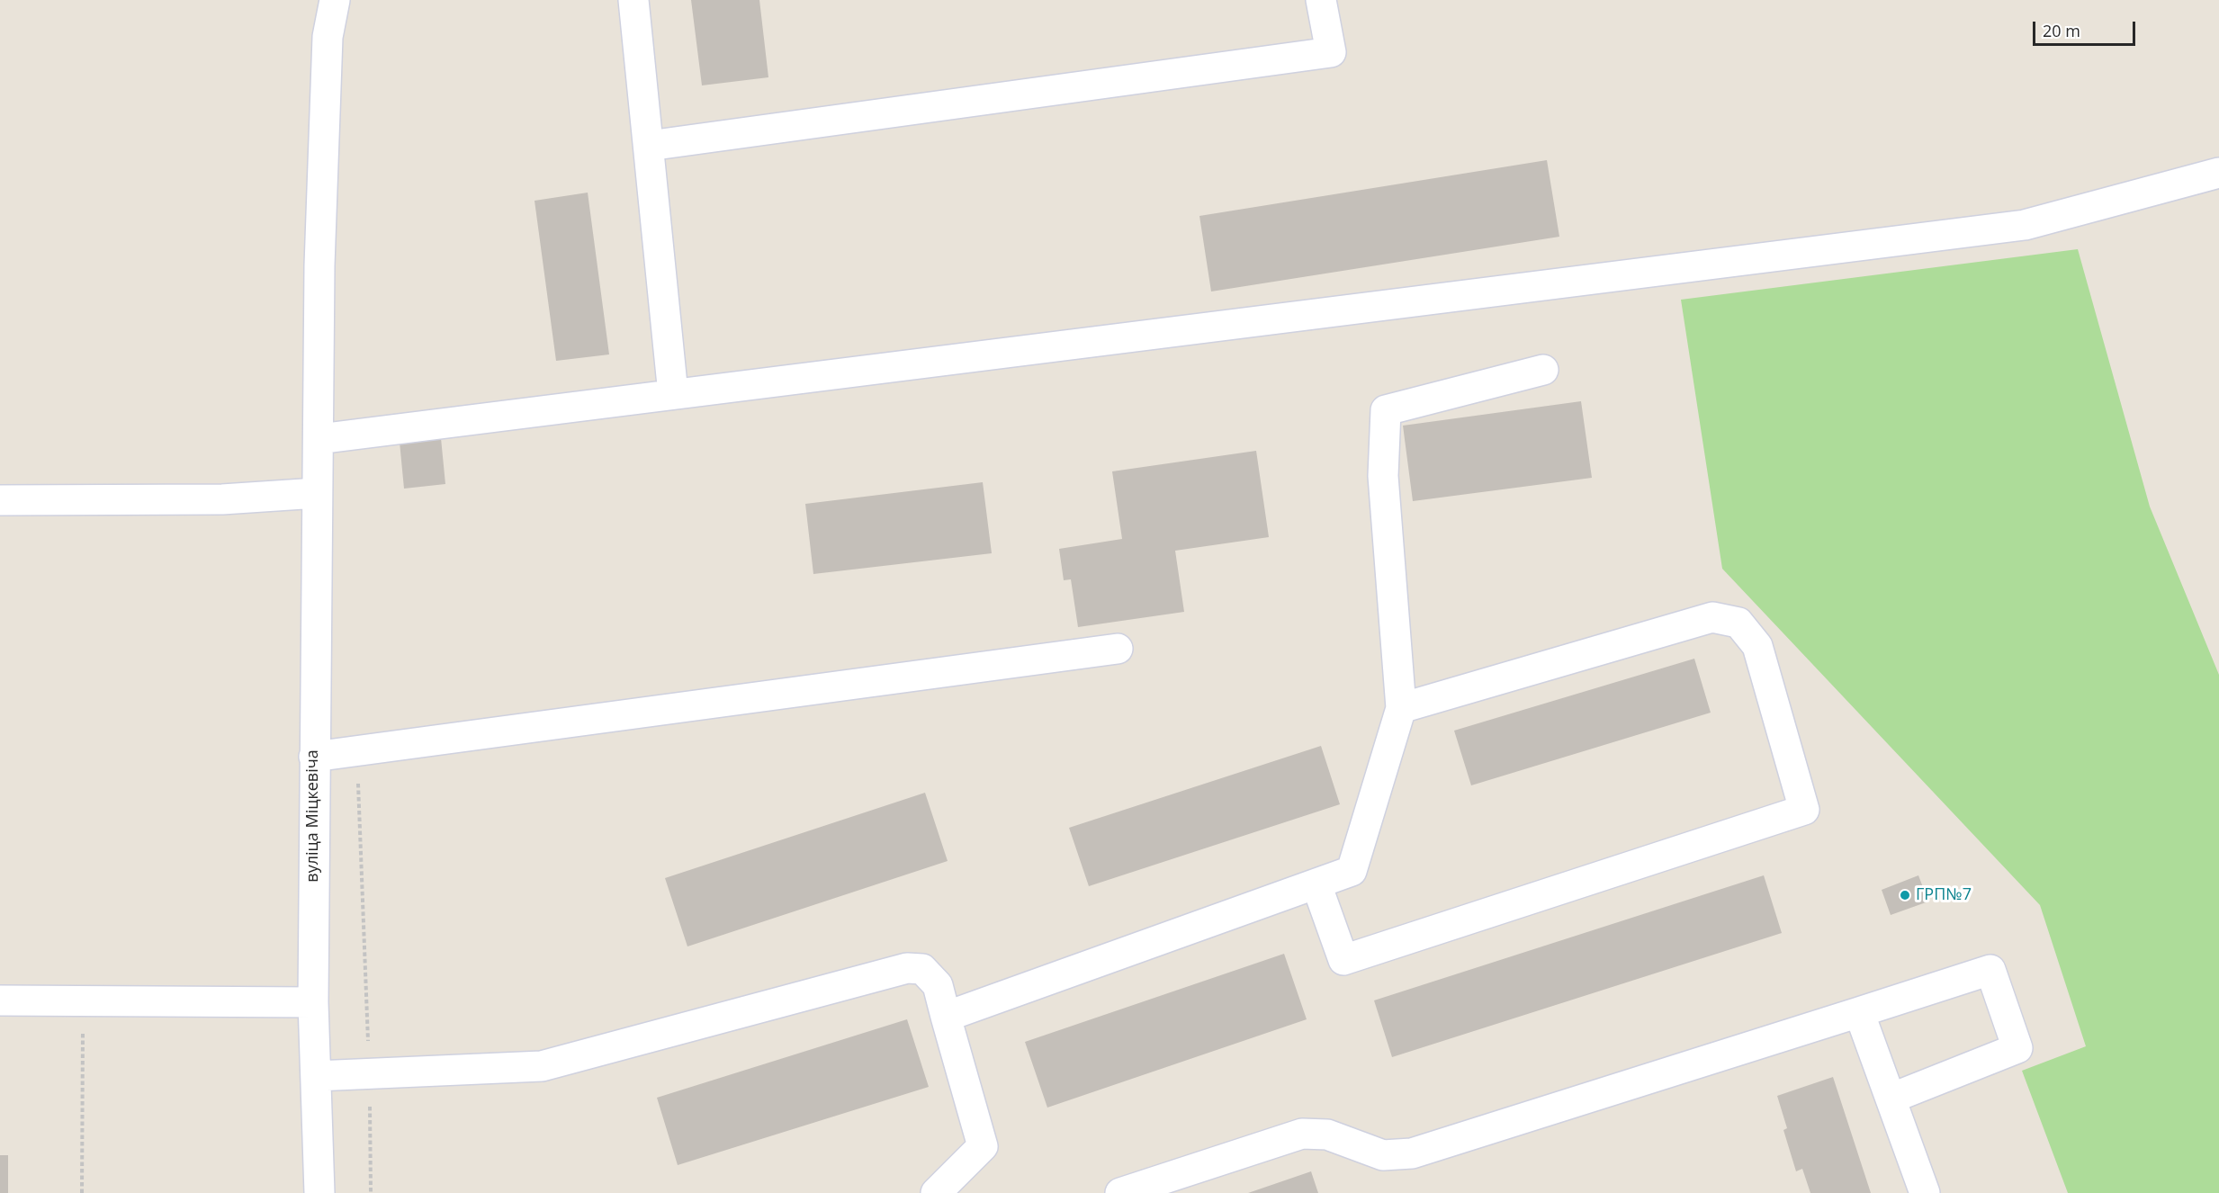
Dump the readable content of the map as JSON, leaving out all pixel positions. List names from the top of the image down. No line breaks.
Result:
{"streets":{"street":["вуліца Міцкевіча"]},"places":["ГРП№7"],"scale_bar":"20 m"}
